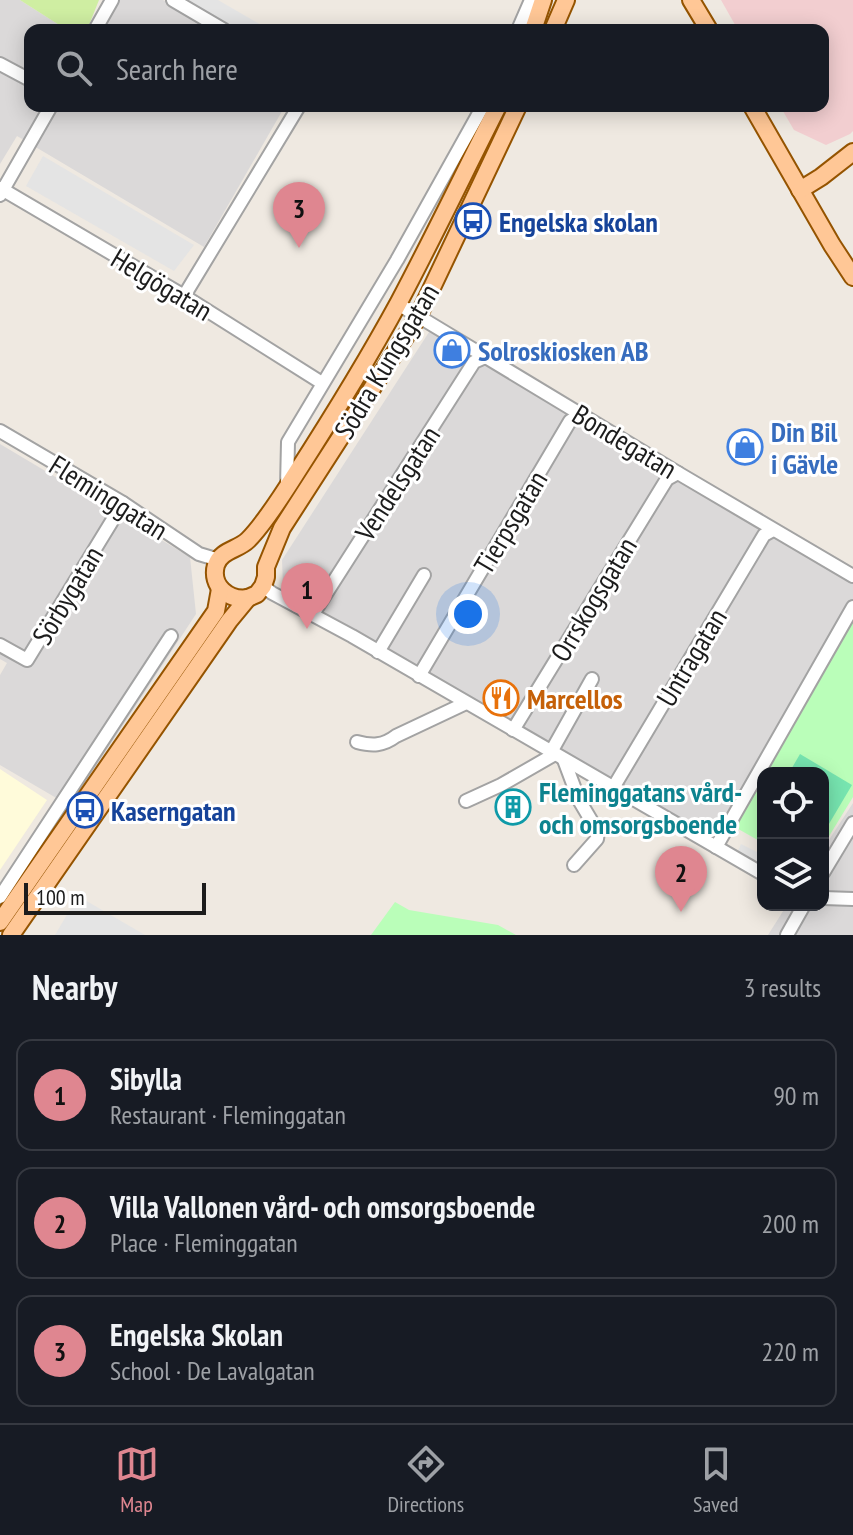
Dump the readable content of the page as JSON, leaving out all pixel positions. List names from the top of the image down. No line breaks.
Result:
{"streets":{"main road":["Södra Kungsgatan"],"street":["Helgögatan","Bondegatan","Vendelsgatan","Fleminggatan","Tierpsgatan","Sörbygatan","Orrskogsgatan","Untragatan"]},"crossings":[["Helgögatan","Södra Kungsgatan"],["Södra Kungsgatan","Bondegatan"],["Södra Kungsgatan","Fleminggatan"],["Bondegatan","Vendelsgatan"],["Bondegatan","Tierpsgatan"],["Bondegatan","Orrskogsgatan"],["Bondegatan","Untragatan"],["Fleminggatan","Sörbygatan"]],"places":{"bus stop":["Engelska skolan","Kaserngatan"],"shop":["Solroskiosken AB","Din Bil i Gävle"],"restaurant":["Marcellos"],"building":["Fleminggatans vård- och omsorgsboende"]},"scale_bar":"100 m","page":{"search":"Search here","pins":["3","1","2"],"scale":"100 m","heading":["Nearby","3 results"],"list":[{"mark":"1","name":"Sibylla","note":"Restaurant · Fleminggatan","value":"90 m"},{"mark":"2","name":"Villa Vallonen vård- och omsorgsboende","note":"Place · Fleminggatan","value":"200 m"},{"mark":"3","name":"Engelska Skolan","note":"School · De Lavalgatan","value":"220 m"}],"nav":["Map","Directions","Saved"]}}
